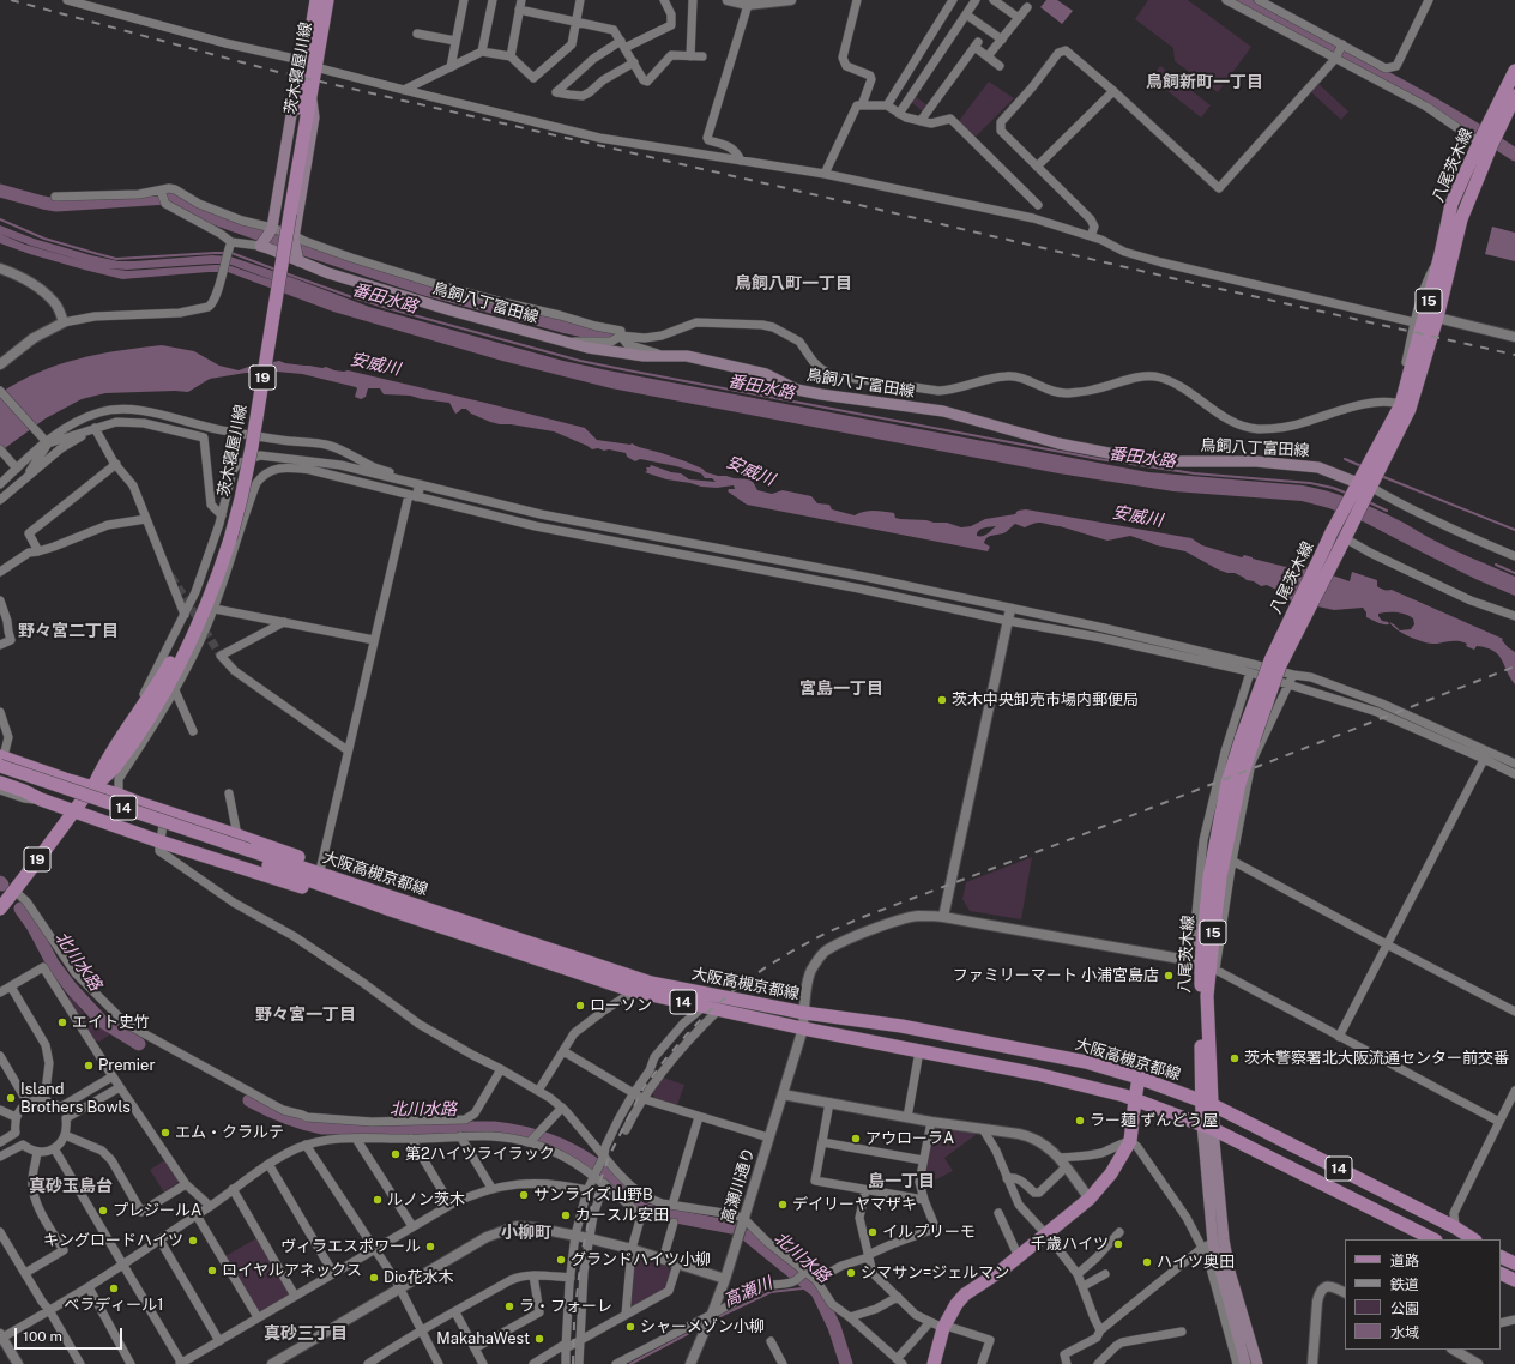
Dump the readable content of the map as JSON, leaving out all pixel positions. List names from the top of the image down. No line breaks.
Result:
{"streets":{"main road":["茨木寝屋川線","八尾茨木線","15","鳥飼八丁富田線","19","14","大阪高槻京都線"],"street":["高瀬川通り"]},"crossings":[["茨木寝屋川線","14"],["八尾茨木線","鳥飼八丁富田線"],["八尾茨木線","大阪高槻京都線"],["八尾茨木線","高瀬川通り"],["大阪高槻京都線","高瀬川通り"]],"districts":["鳥飼新町一丁目","鳥飼八町一丁目","野々宮二丁目","宮島一丁目","野々宮一丁目","島一丁目","真砂玉島台","小柳町","真砂三丁目"],"water":["番田水路","安威川","北川水路","高瀬川"],"places":["茨木中央卸売市場内郵便局","ファミリーマート 小浦宮島店","ローソン","エイト史竹","茨木警察署北大阪流通センター前交番","Premier","Island Brothers Bowls","ラー麺 ずんどう屋","エム・クラルテ","アウローラA","第2ハイツライラック","サンライズ山野B","ルノン茨木","デイリーヤマザキ","プレジールA","カースル安田","イルプリーモ","キングロードハイツ","千歳ハイツ","ヴィラエスポワール","グランドハイツ小柳","ハイツ奥田","ロイヤルアネックス","シマサン=ジェルマン","Dio花水木","ベラディール1","ラ・フォーレ","シャーメゾン小柳","MakahaWest"],"legend":["道路","鉄道","公園","水域"],"scale_bar":"100 m"}
